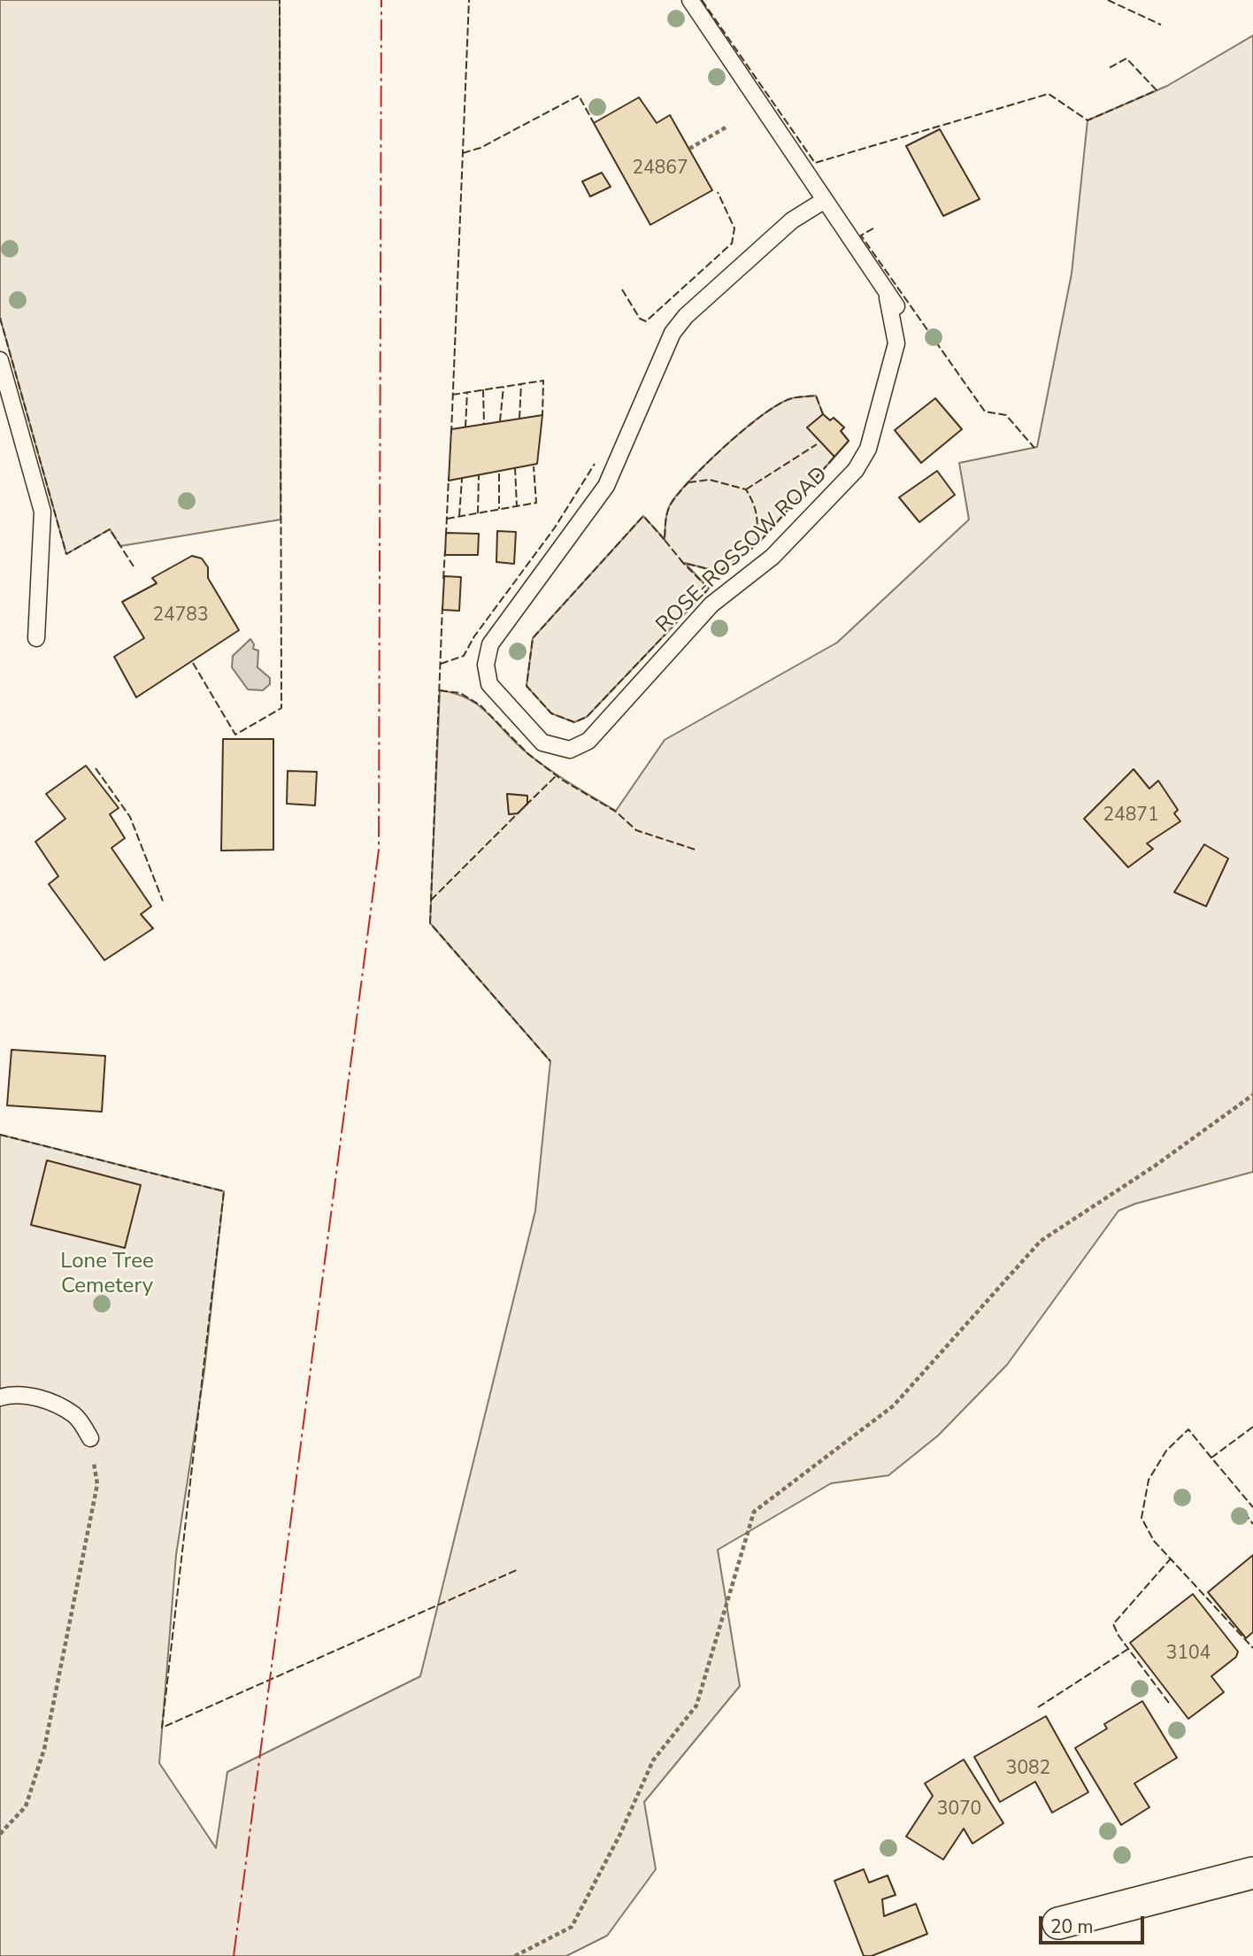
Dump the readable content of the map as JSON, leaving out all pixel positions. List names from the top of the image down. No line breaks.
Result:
{"streets":{"lane":["ROSE-ROSSOW ROAD"]},"parks":["Lone Tree Cemetery"],"house_numbers":["24867","24783","24871","3104","3082","3070"],"scale_bar":"20 m"}
